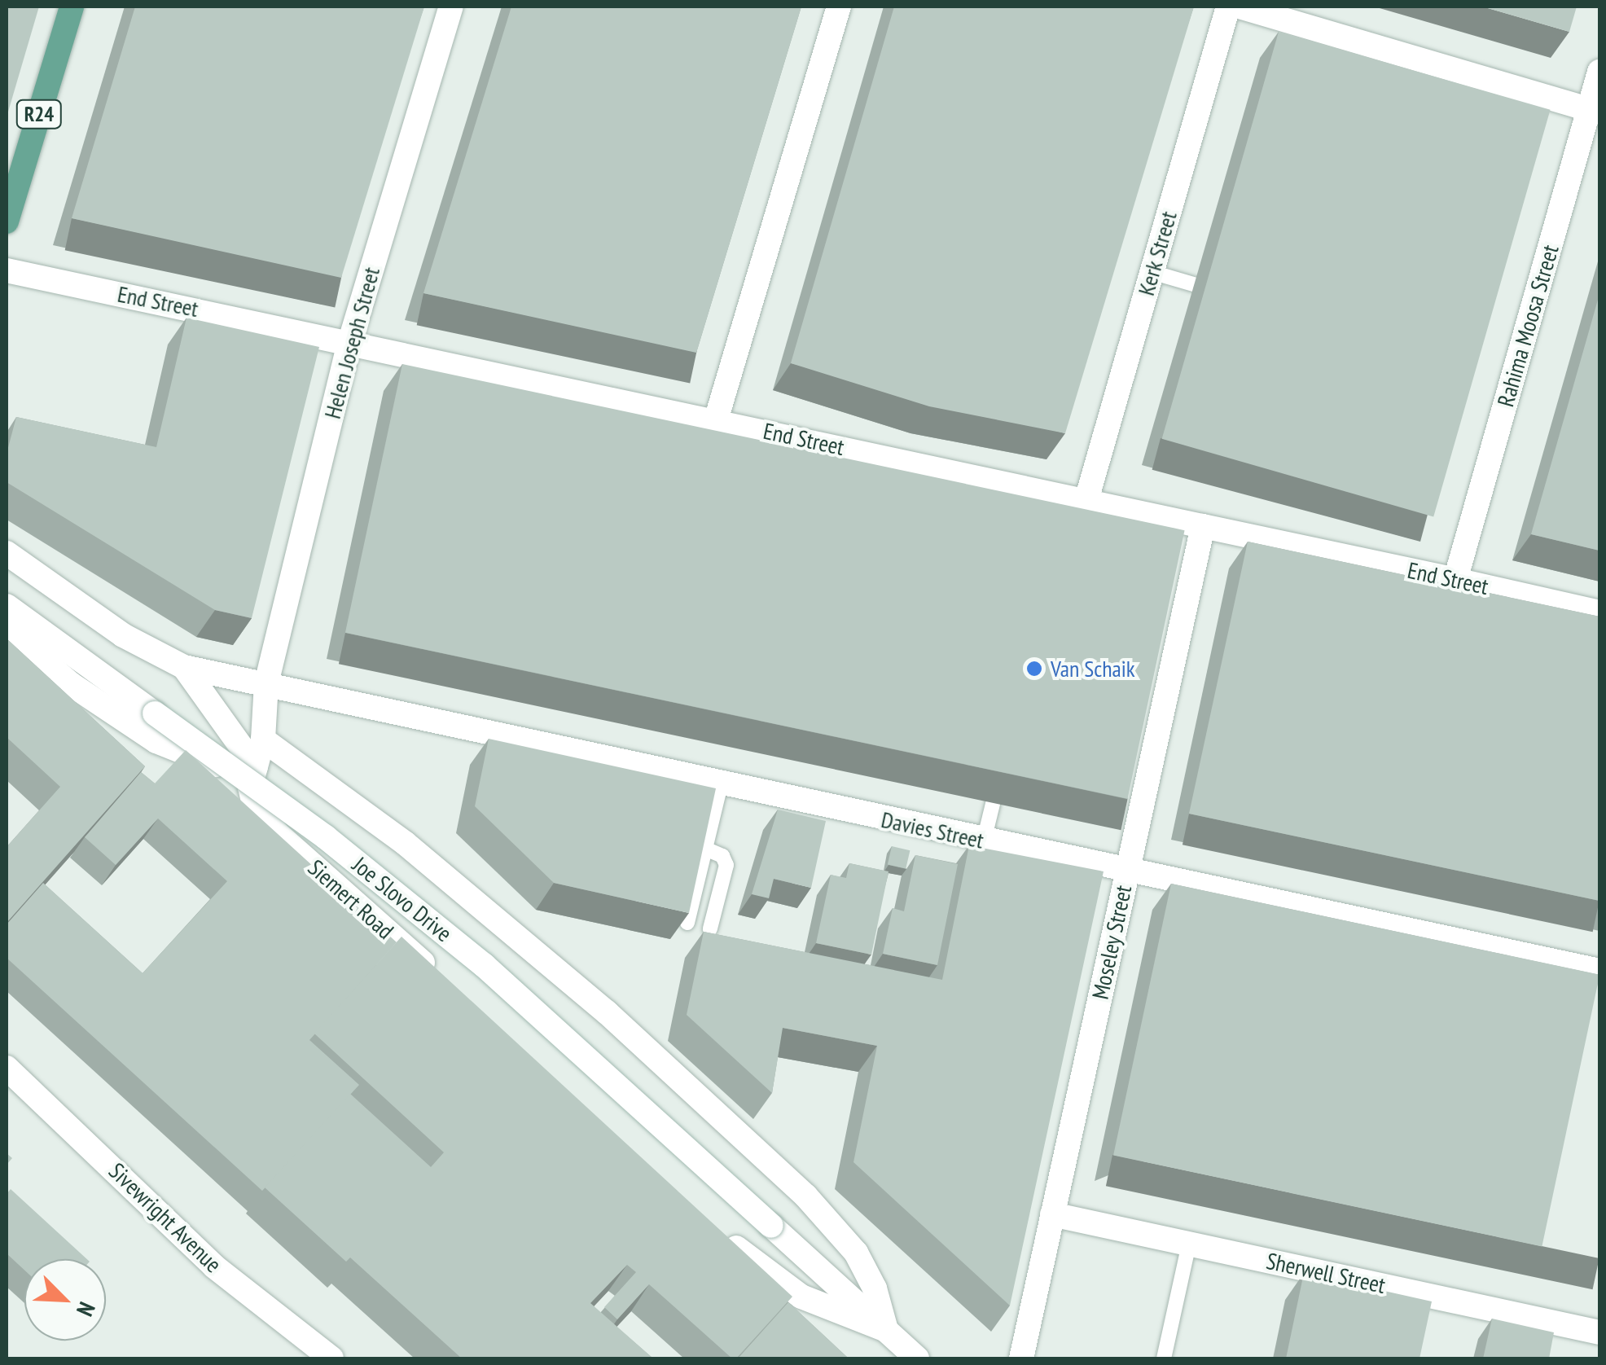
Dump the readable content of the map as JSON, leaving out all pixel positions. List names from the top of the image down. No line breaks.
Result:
{"streets":{"main road":["R24"],"street":["Kerk Street","End Street","Rahima Moosa Street","Helen Joseph Street","Davies Street","Siemert Road","Joe Slovo Drive","Moseley Street","Sivewright Avenue","Sherwell Street"]},"crossings":[["Kerk Street","End Street"],["End Street","Rahima Moosa Street"],["End Street","Helen Joseph Street"],["End Street","Moseley Street"],["Helen Joseph Street","Davies Street"],["Davies Street","Moseley Street"],["Moseley Street","Sherwell Street"]],"places":["Van Schaik"],"north":"bottom right"}
